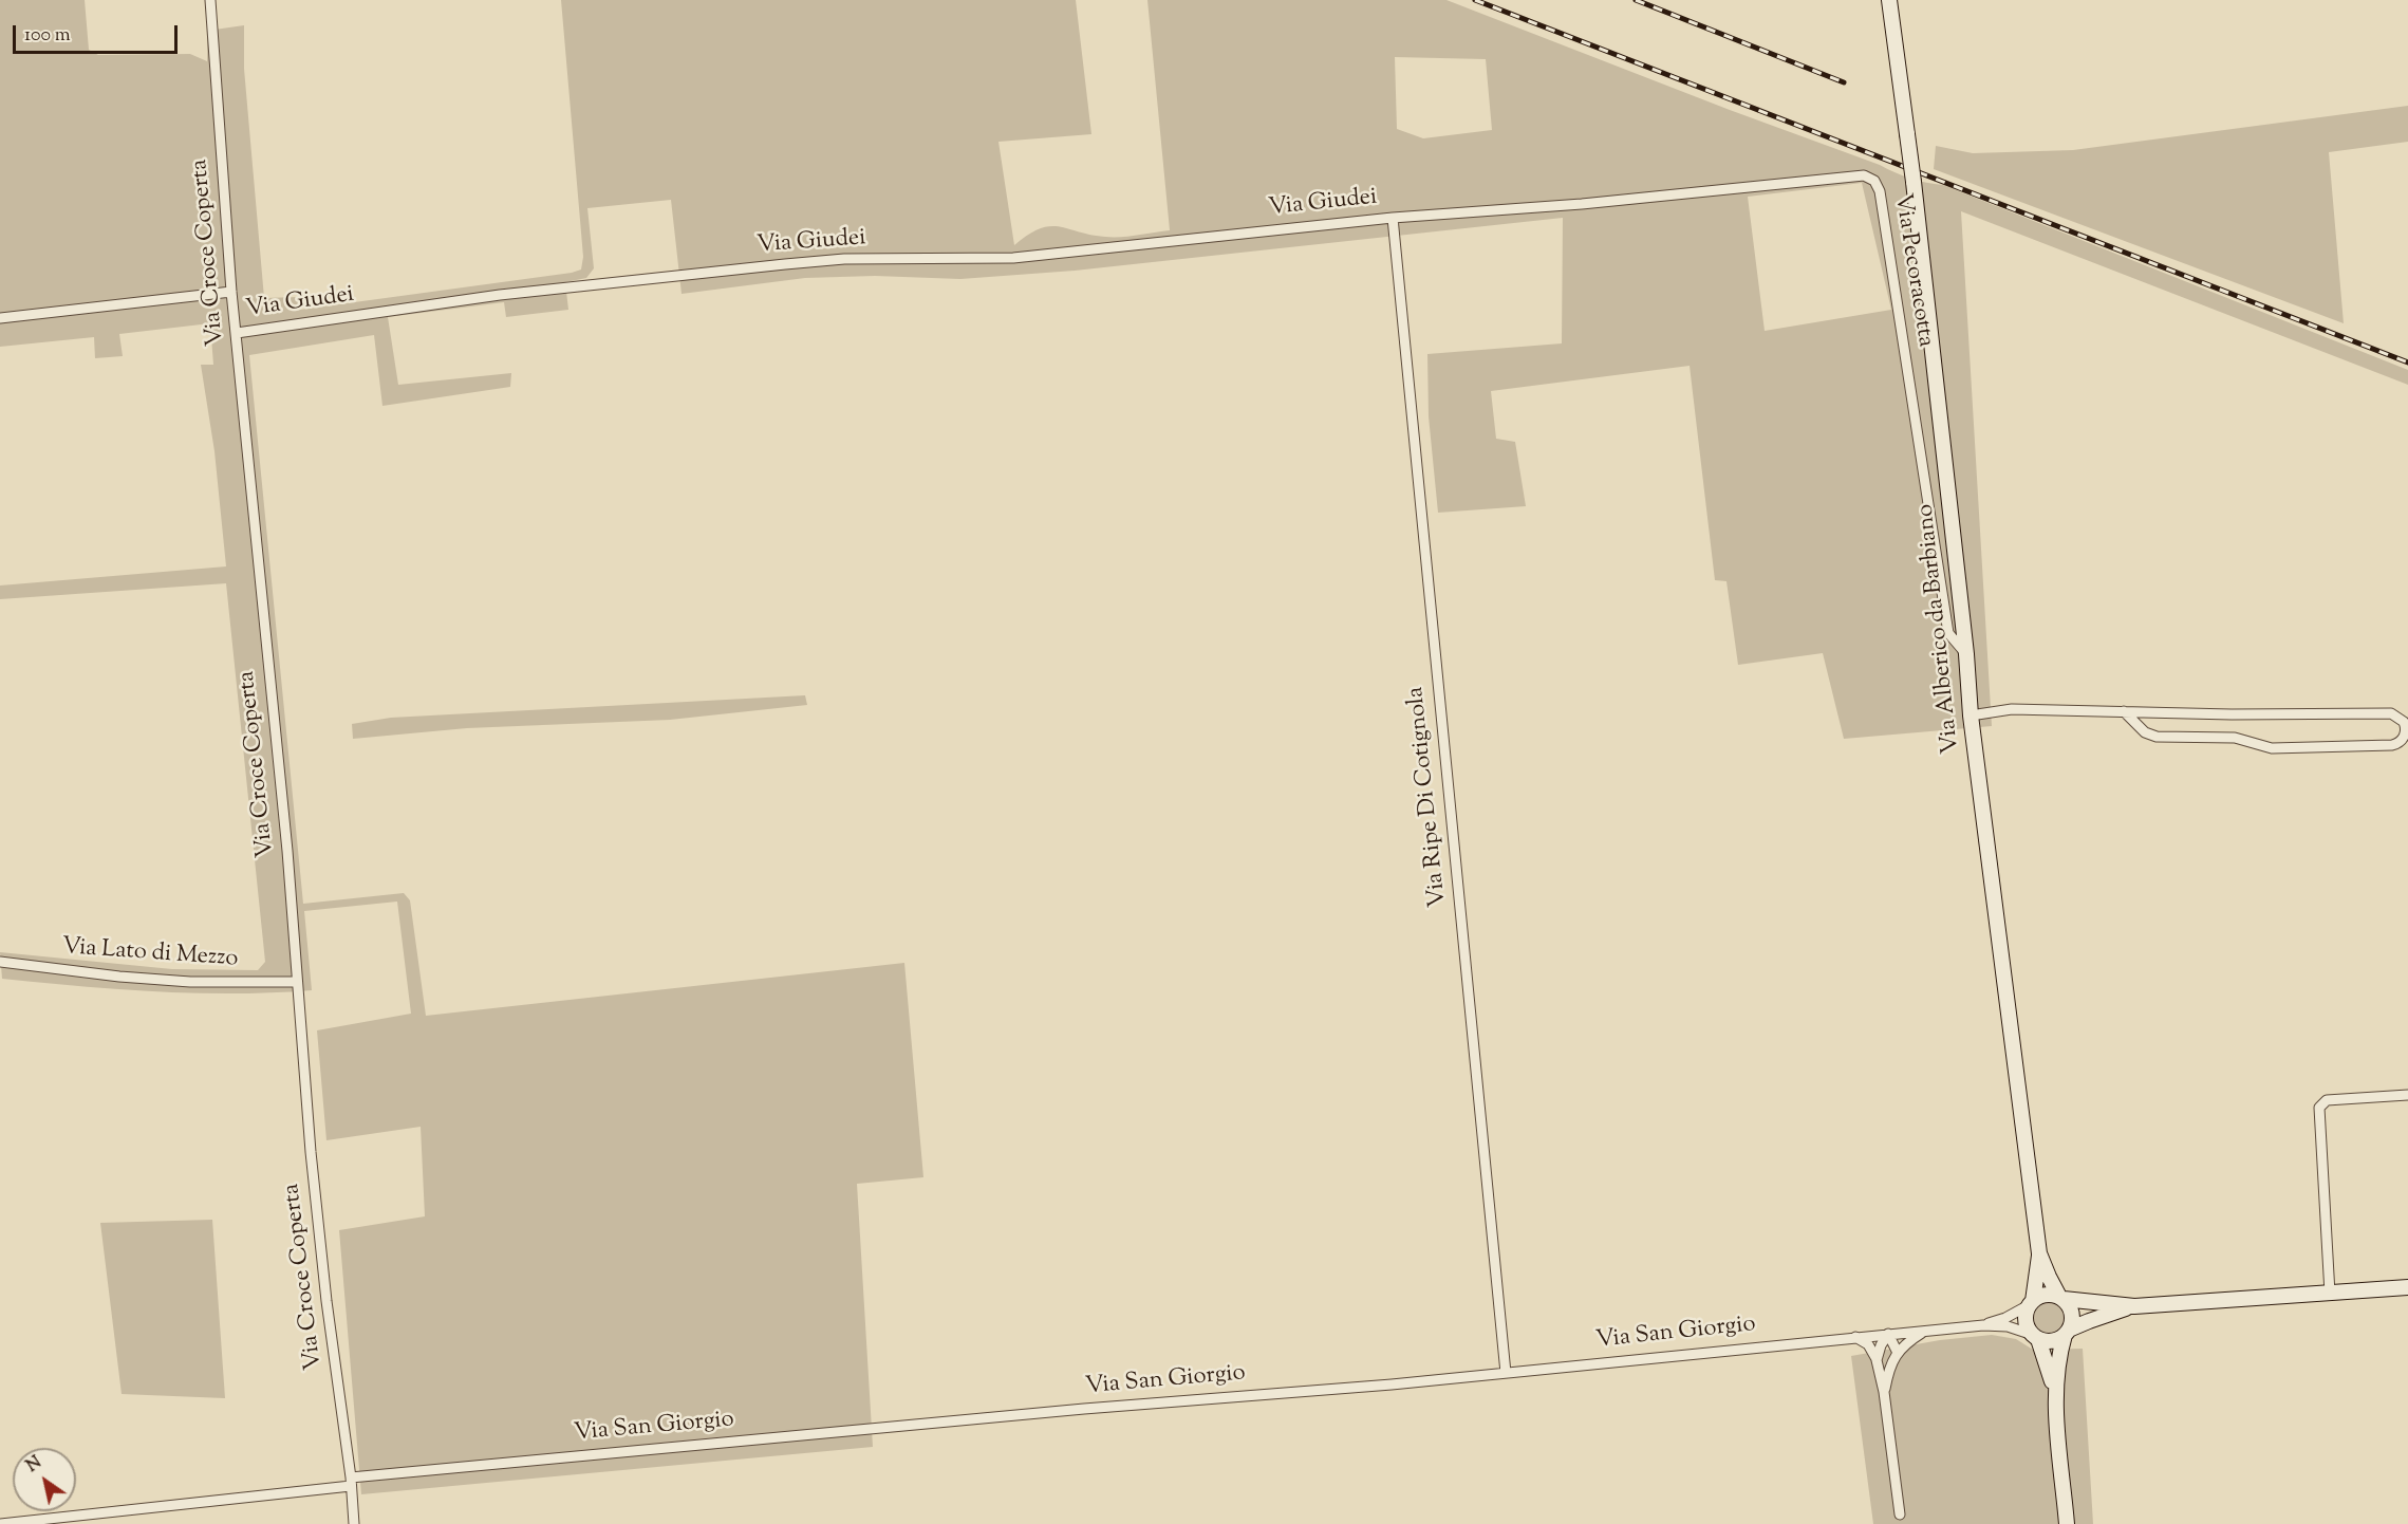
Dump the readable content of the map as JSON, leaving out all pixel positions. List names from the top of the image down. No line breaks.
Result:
{"streets":{"main road":["Via Alberico da Barbiano"],"street":["Via Giudei","Via Croce Coperta","Via Pecoracotta","Via Ripe Di Cotignola","Via Lato di Mezzo","Via San Giorgio"]},"crossings":[["Via Giudei","Via Croce Coperta"],["Via Giudei","Via Pecoracotta"],["Via Giudei","Via Ripe Di Cotignola"],["Via Croce Coperta","Via Lato di Mezzo"],["Via Croce Coperta","Via San Giorgio"],["Via Pecoracotta","Via Alberico da Barbiano"],["Via Pecoracotta","Via Ripe Di Cotignola"],["Via Alberico da Barbiano","Via San Giorgio"],["Via Ripe Di Cotignola","Via San Giorgio"]],"scale_bar":"100 m","north":"top left"}
